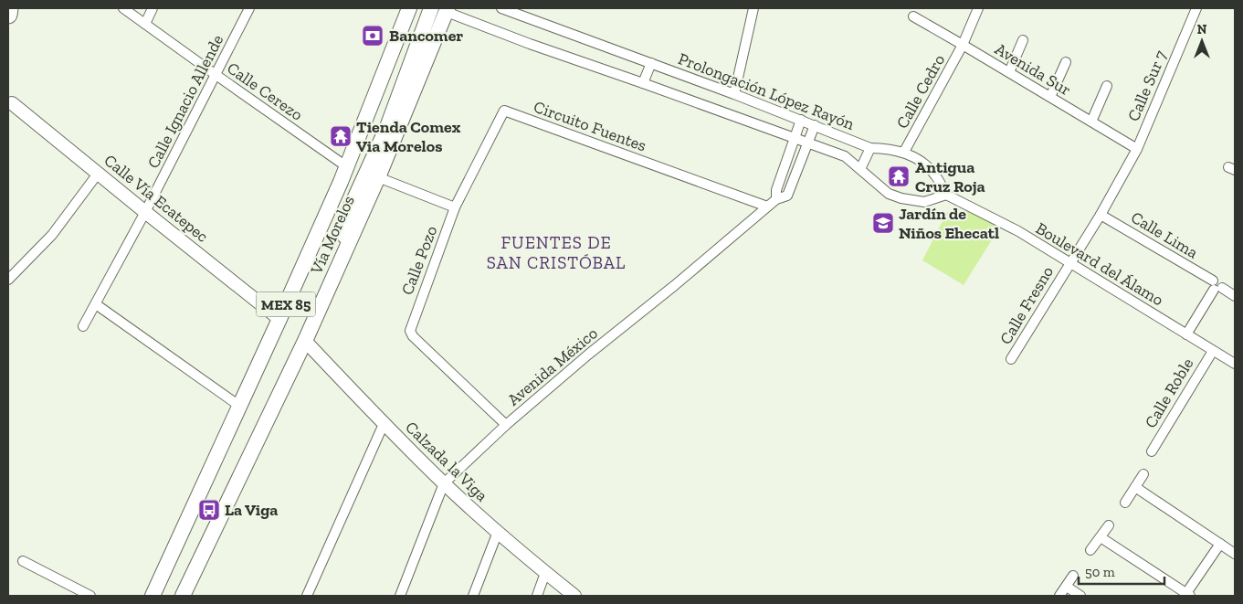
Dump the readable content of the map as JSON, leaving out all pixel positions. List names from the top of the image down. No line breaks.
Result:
{"streets":{"main road":["Calle Vía Ecatepec","Vía Morelos","MEX 85","Calzada la Viga"],"street":["Avenida Sur","Calle Sur 7","Calle Cerezo","Prolongación López Rayón","Calle Cedro","Calle Ignacio Allende","Circuito Fuentes","Calle Lima","Calle Pozo","Boulevard del Álamo","Calle Fresno","Avenida México","Calle Roble"]},"crossings":[["Avenida Sur","Calle Sur 7"],["Avenida Sur","Calle Cedro"],["Avenida Sur","Calle Fresno"],["Calle Sur 7","Calle Fresno"],["Calle Cerezo","Calle Ignacio Allende"],["Calle Cerezo","Vía Morelos"],["Prolongación López Rayón","Calle Cedro"],["Prolongación López Rayón","Vía Morelos"],["Prolongación López Rayón","Boulevard del Álamo"],["Prolongación López Rayón","Avenida México"],["Calle Ignacio Allende","Calle Vía Ecatepec"],["Circuito Fuentes","Calle Pozo"],["Circuito Fuentes","Avenida México"],["Calle Vía Ecatepec","Vía Morelos"],["Vía Morelos","Calzada la Viga"],["Calle Lima","Calle Fresno"],["Calle Lima","Calle Roble"],["Calle Pozo","Avenida México"],["Boulevard del Álamo","Calle Fresno"],["Boulevard del Álamo","Calle Roble"],["Avenida México","Calzada la Viga"]],"districts":["FUENTES DE SAN CRISTÓBAL"],"places":{"bank":["Bancomer"],"temple":["Tienda Comex Via Morelos","Antigua Cruz Roja"],"school or university":["Jardín de Niños Ehecatl"],"bus stop":["La Viga"]},"scale_bar":"50 m","north":"top"}
